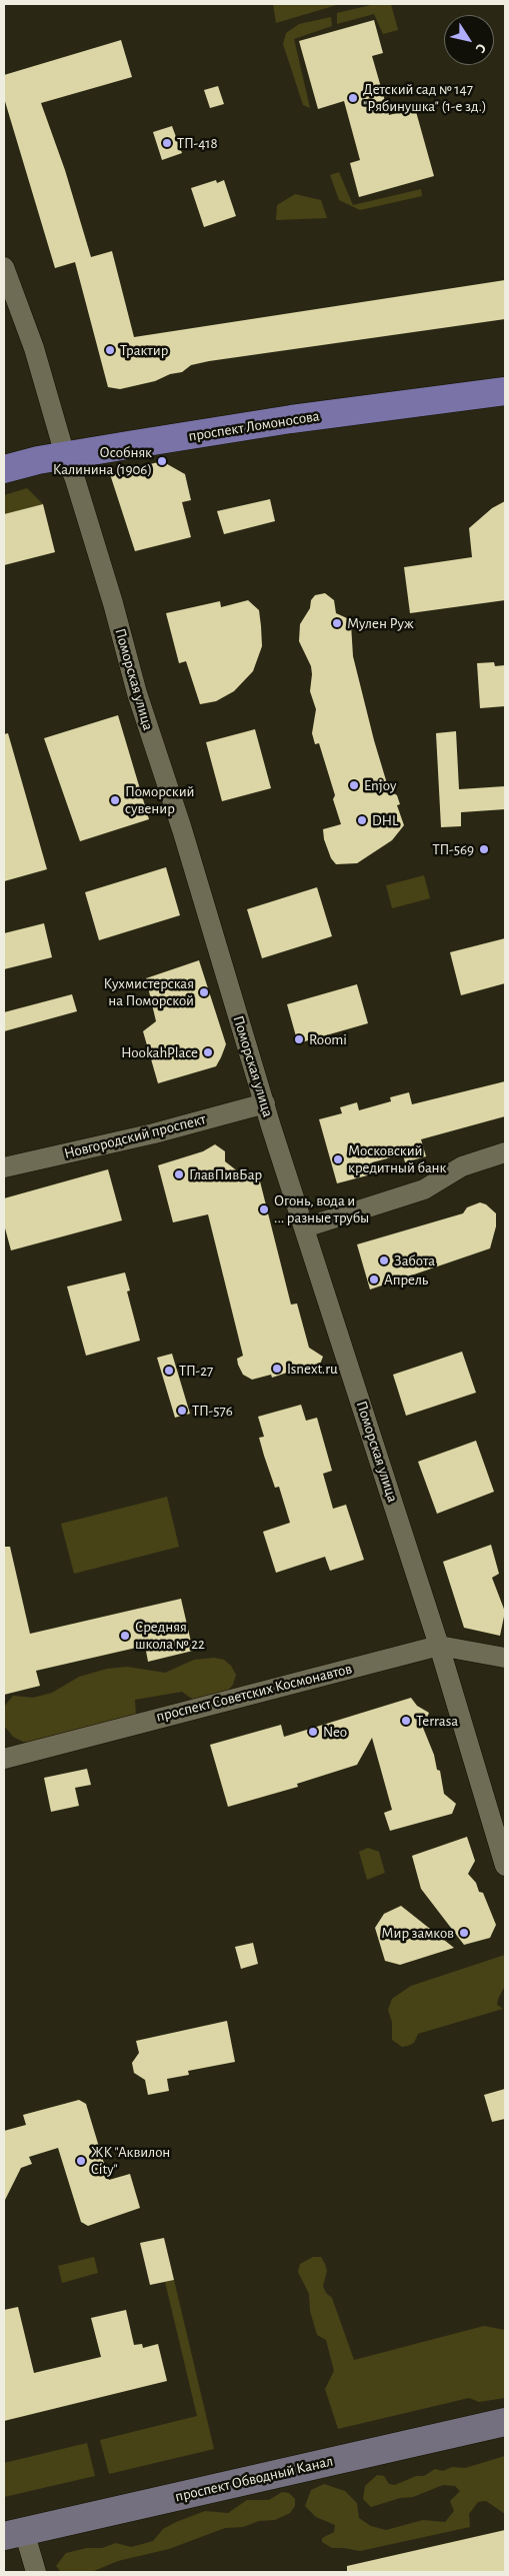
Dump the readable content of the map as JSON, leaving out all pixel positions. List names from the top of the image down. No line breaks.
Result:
{"streets":{"main road":["проспект Ломоносова","проспект Обводный Канал"],"street":["Поморская улица","Новгородский проспект","проспект Советских Космонавтов"]},"crossings":[["проспект Ломоносова","Поморская улица"],["Поморская улица","Новгородский проспект"],["Поморская улица","проспект Советских Космонавтов"]],"places":["Детский сад № 147 \"Рябинушка\" (1-е зд.)","ТП-418","Трактир","Особняк Калинина (1906)","Мулен Руж","Enjoy","Поморский сувенир","DHL","ТП-569","Кухмистерская на Поморской","Roomi","HookahPlace","Московский кредитный банк","ГлавПивБар","Огонь, вода и ... разные трубы","Забота","Апрель","Isnext.ru","ТП-27","ТП-576","Средняя школа № 22","Terrasa","Neo","Мир замков","ЖК \"Аквилон City\""],"north":"bottom right"}
